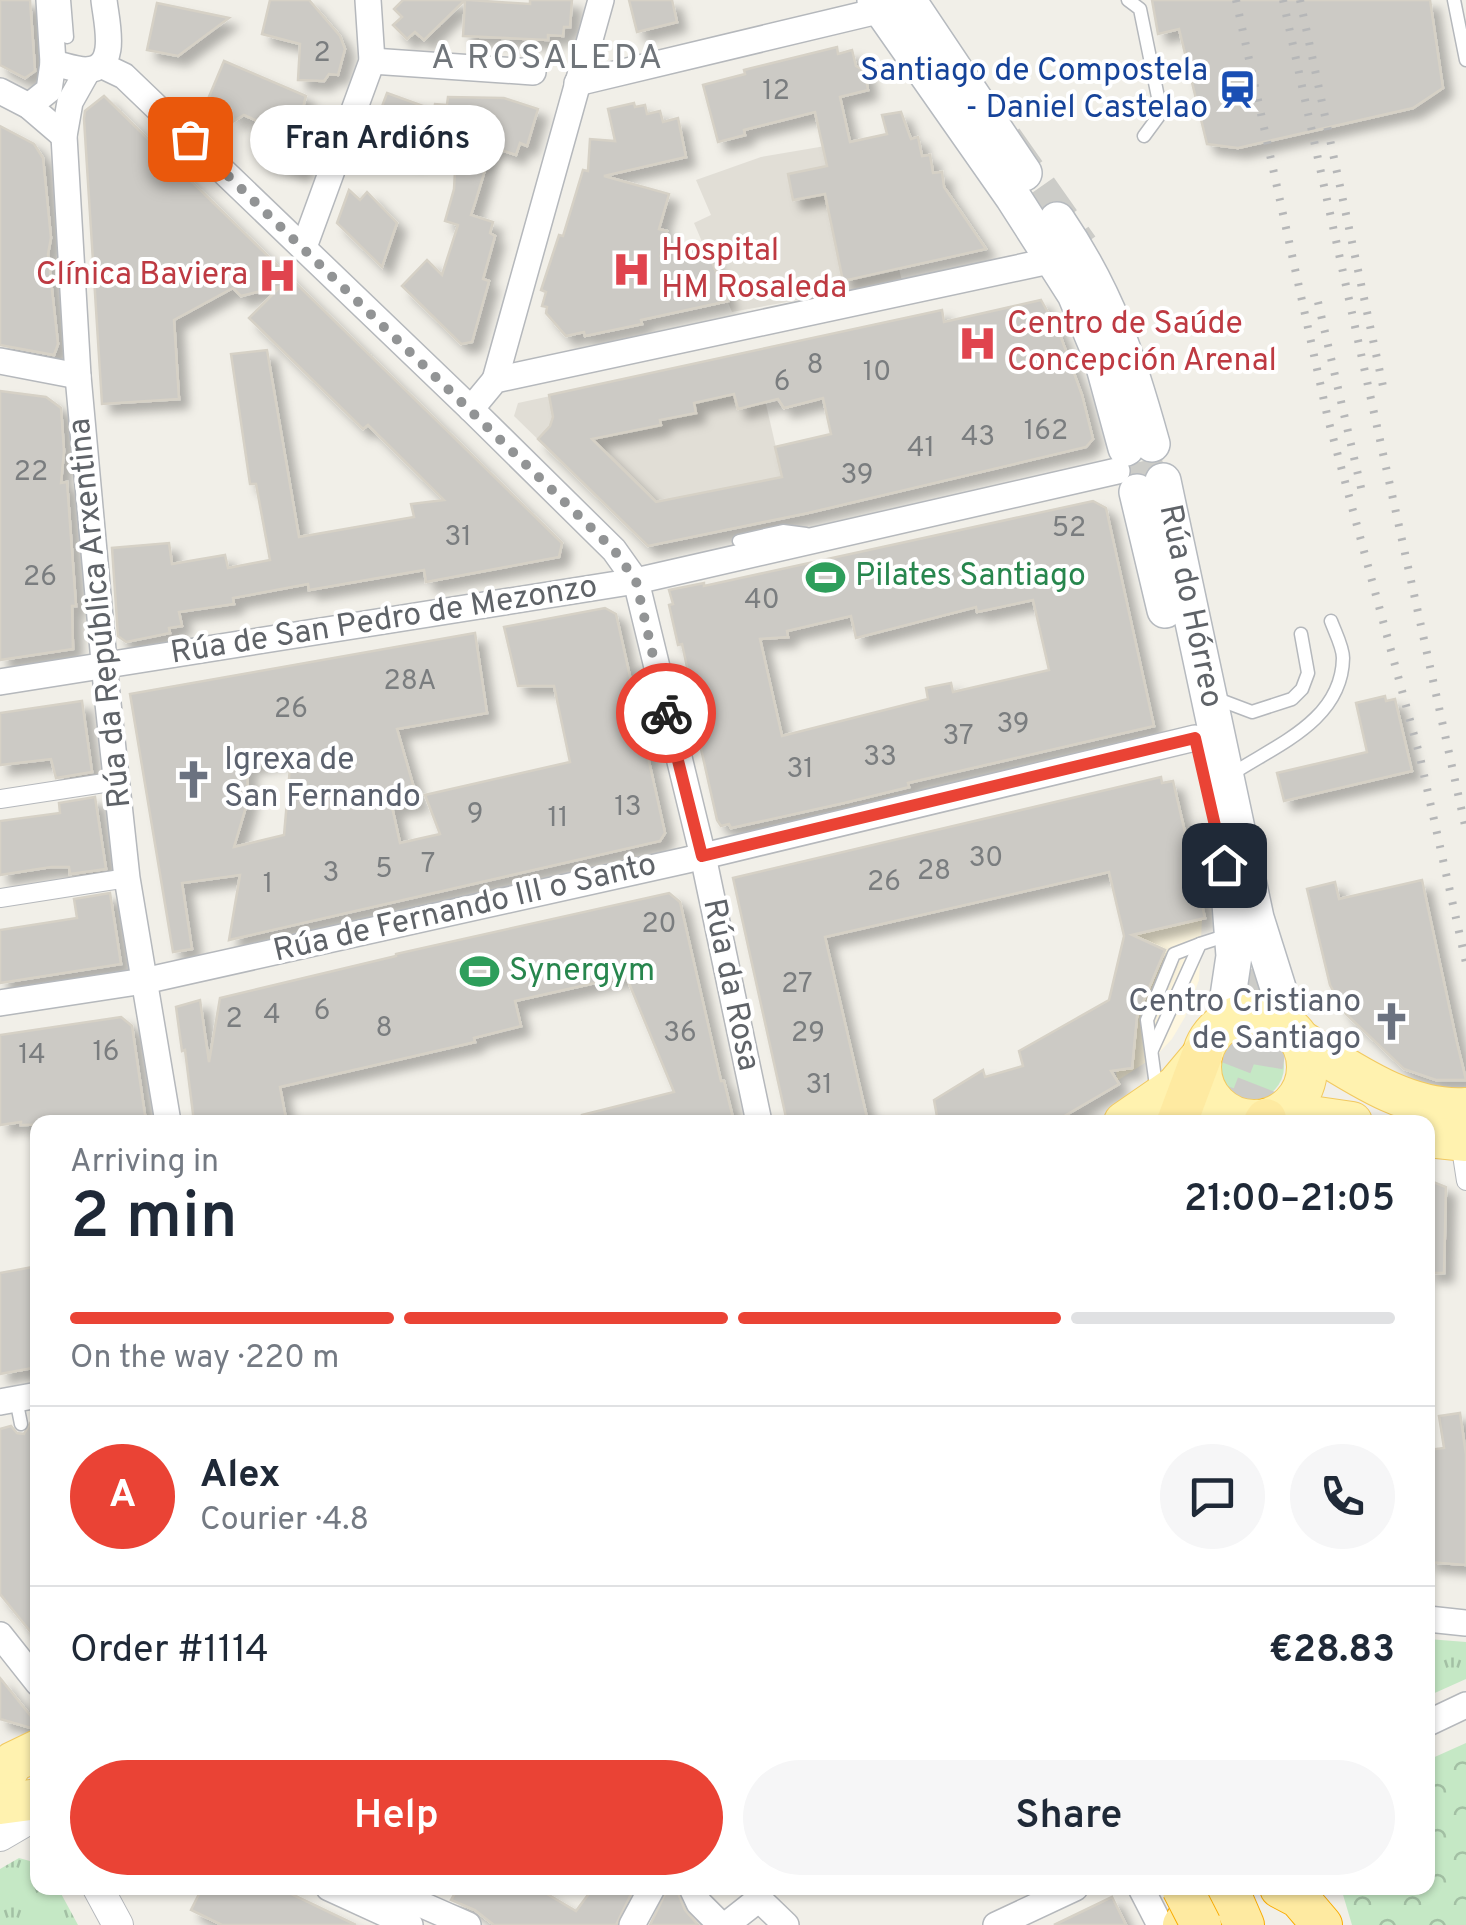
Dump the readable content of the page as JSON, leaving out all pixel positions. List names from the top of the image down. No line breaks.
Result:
{"streets":{"main road":["Rúa do Hórreo"],"street":["Rúa da República Arxentina","Rúa de San Pedro de Mezonzo","Rúa de Fernando III o Santo","Rúa da Rosa"]},"crossings":[["Rúa do Hórreo","Rúa de San Pedro de Mezonzo"],["Rúa do Hórreo","Rúa de Fernando III o Santo"],["Rúa da República Arxentina","Rúa de San Pedro de Mezonzo"],["Rúa da República Arxentina","Rúa de Fernando III o Santo"],["Rúa da República Arxentina","Rúa da Rosa"],["Rúa de San Pedro de Mezonzo","Rúa da Rosa"],["Rúa de Fernando III o Santo","Rúa da Rosa"]],"districts":["A ROSALEDA"],"places":{"station":["Santiago de Compostela - Daniel Castelao"],"other":["Fran Ardións"],"hospital":["Hospital HM Rosaleda","Clínica Baviera","Centro de Saúde Concepción Arenal"],"sports":["Pilates Santiago","Synergym"],"church":["Igrexa de San Fernando","Centro Cristiano de Santiago"]},"house_numbers":["2","12","8","10","6","162","43","41","22","39","52","31","26","40","28A","26","39","37","33","31","13","9","11","30","7","5","28","3","26","1","20","27","6","4","2","8","36","29","16","14","31"],"page":{"bubble":"Fran Ardións","heading":["2 min","Arriving in","21:00–21:05"],"panel":["Alex","Courier · 4.8","Order #1114","€28.83"],"bar":"On the way · 220 m","round":"A","buttons":["Help","Share"]}}
